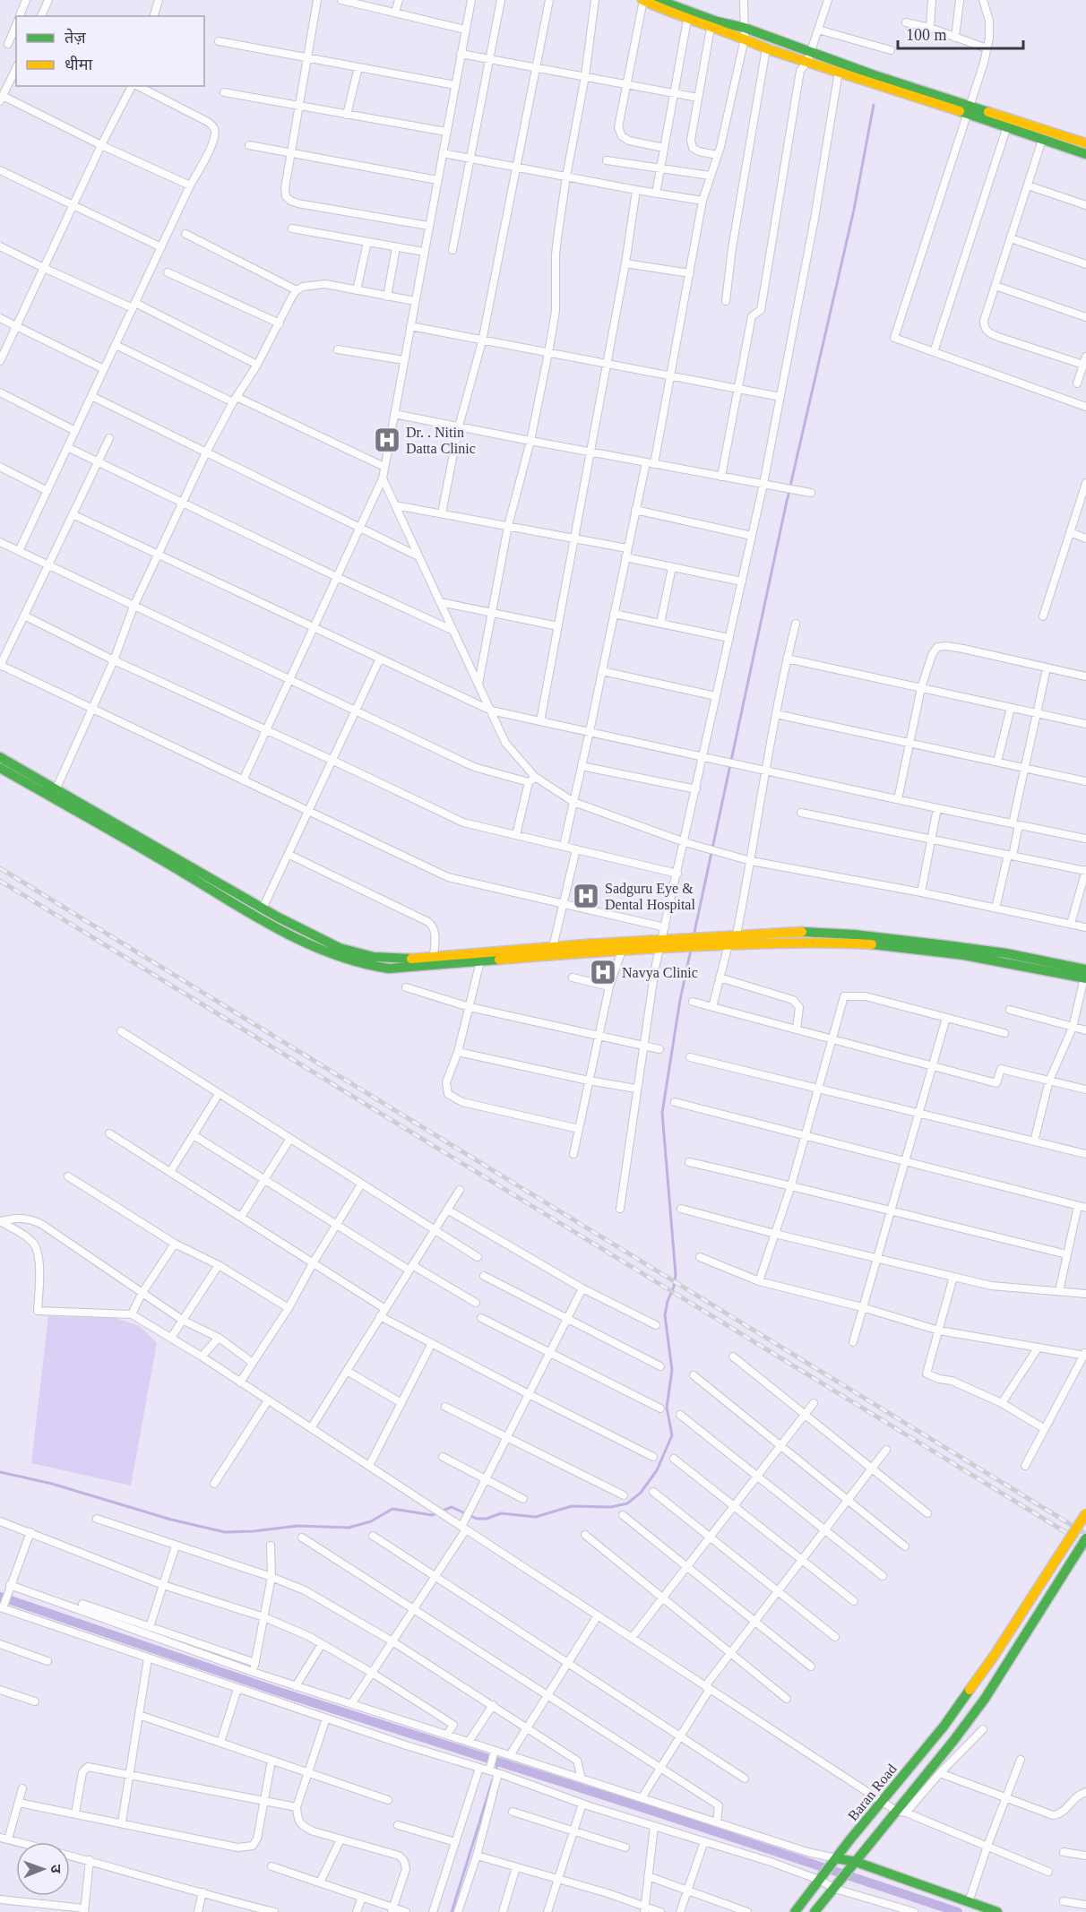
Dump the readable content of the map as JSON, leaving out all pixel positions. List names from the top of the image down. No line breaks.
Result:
{"streets":{"street":["Baran Road"]},"places":{"hospital":["Dr. . Nitin Datta Clinic","Sadguru Eye & Dental Hospital","Navya Clinic"]},"legend":["तेज़","धीमा"],"scale_bar":"100 m","north":"right"}
